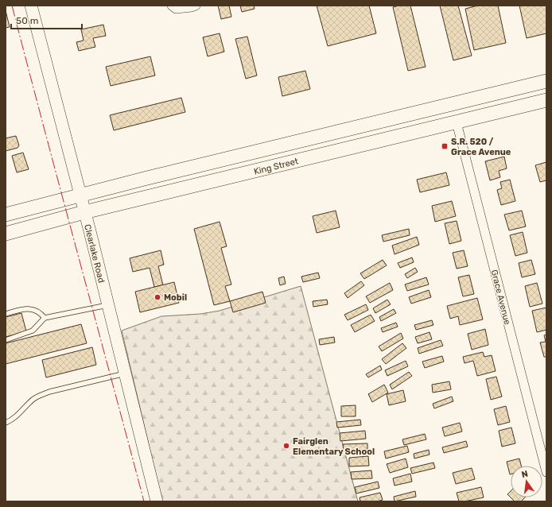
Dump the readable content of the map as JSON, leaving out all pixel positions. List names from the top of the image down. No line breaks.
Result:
{"streets":{"main road":["King Street"],"street":["Clearlake Road","Grace Avenue"]},"crossings":[["King Street","Clearlake Road"],["King Street","Grace Avenue"]],"places":{"transit":["S.R. 520 / Grace Avenue"],"other":["Mobil","Fairglen Elementary School"]},"scale_bar":"50 m","north":"top"}
